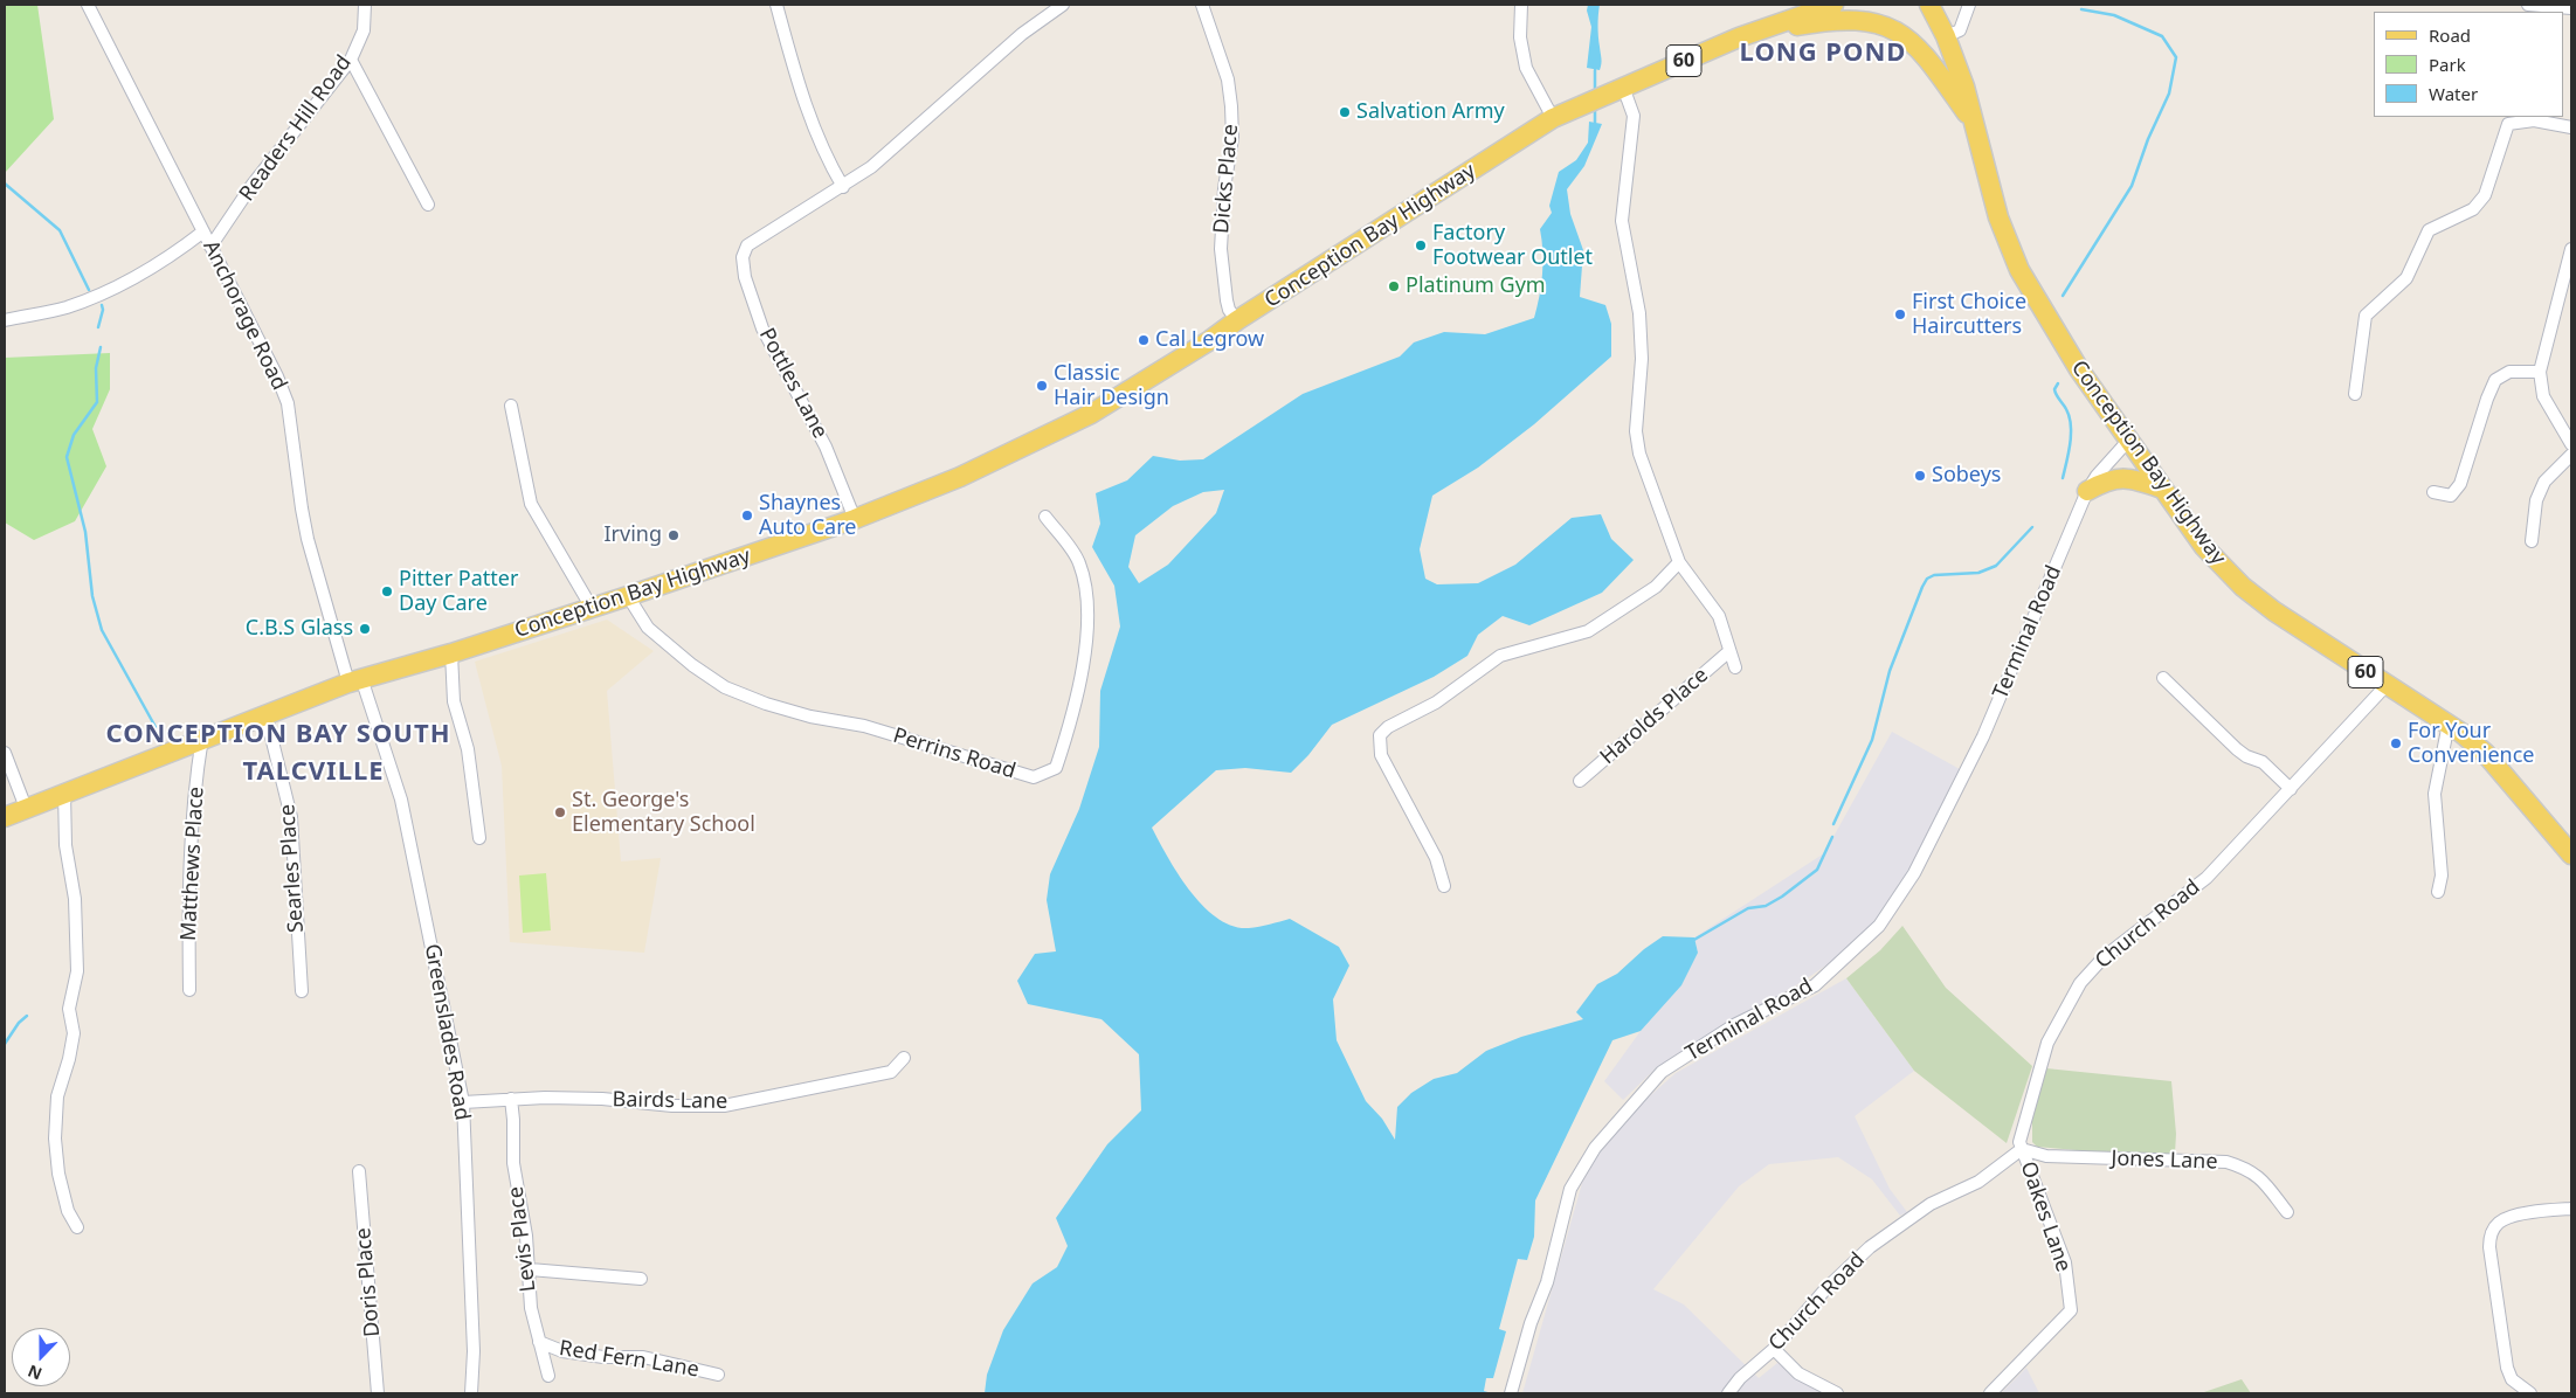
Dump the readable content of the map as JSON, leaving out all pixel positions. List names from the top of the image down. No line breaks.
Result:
{"streets":{"main road":["60","Conception Bay Highway"],"street":["Readers Hill Road","Dicks Place","Anchorage Road","Pottles Lane","Terminal Road","Harolds Place","Perrins Road","Matthews Place","Searles Place","Church Road","Greenslades Road","Bairds Lane","Jones Lane","Oakes Lane","Levis Place","Doris Place","Red Fern Lane"]},"crossings":[["Readers Hill Road","Anchorage Road"],["Dicks Place","Conception Bay Highway"],["Conception Bay Highway","Anchorage Road"],["Conception Bay Highway","Pottles Lane"],["Conception Bay Highway","Terminal Road"],["Conception Bay Highway","Perrins Road"],["Conception Bay Highway","Matthews Place"],["Conception Bay Highway","Searles Place"],["Conception Bay Highway","Church Road"],["Conception Bay Highway","Greenslades Road"],["Anchorage Road","Greenslades Road"],["Church Road","Jones Lane"],["Church Road","Oakes Lane"],["Greenslades Road","Bairds Lane"],["Bairds Lane","Levis Place"],["Jones Lane","Oakes Lane"],["Levis Place","Red Fern Lane"]],"districts":["LONG POND","CONCEPTION BAY SOUTH","TALCVILLE"],"places":["Salvation Army","Factory Footwear Outlet","Platinum Gym","First Choice Haircutters","Cal Legrow","Classic Hair Design","Sobeys","Shaynes Auto Care","Irving","Pitter Patter Day Care","C.B.S Glass","For Your Convenience","St. George's Elementary School"],"legend":["Road","Park","Water"],"north":"bottom"}
